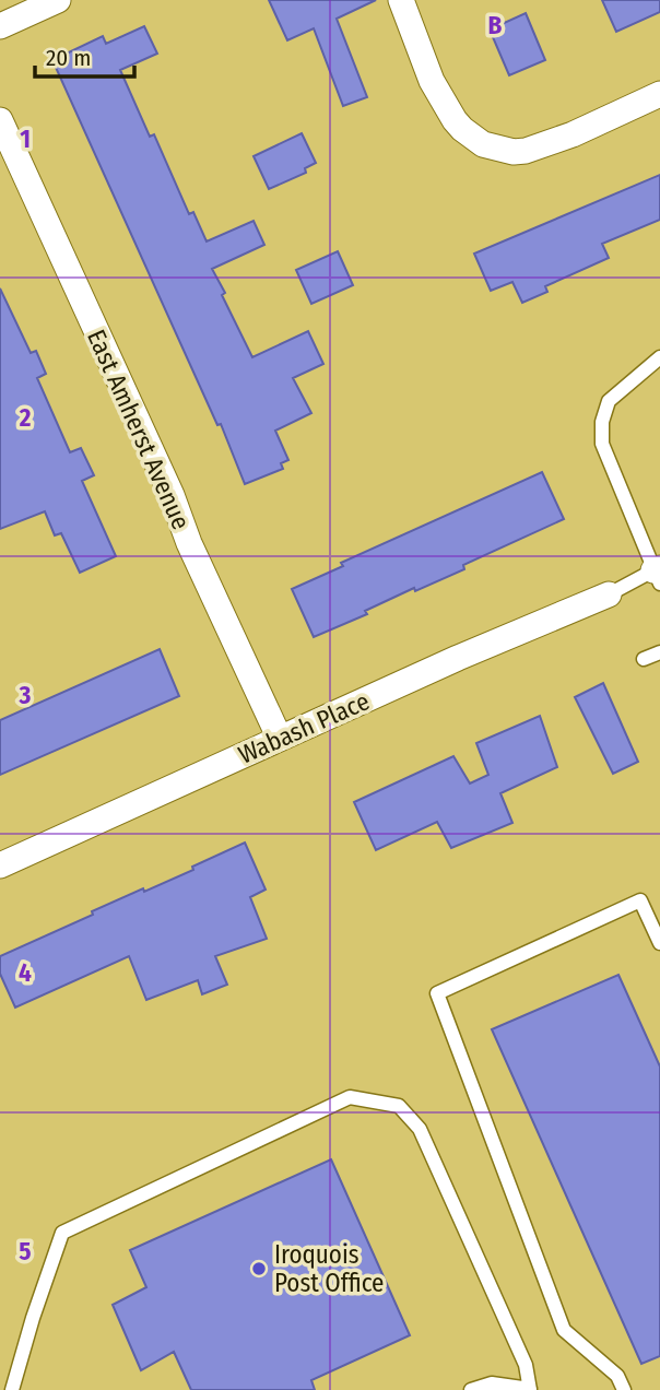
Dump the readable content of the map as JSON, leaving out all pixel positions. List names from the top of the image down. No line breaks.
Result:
{"streets":{"street":["East Amherst Avenue","Wabash Place"]},"crossings":[["East Amherst Avenue","Wabash Place"]],"places":["Iroquois Post Office"],"scale_bar":"20 m","grid":{"columns":["B"],"rows":["1","2","3","4","5"]}}
